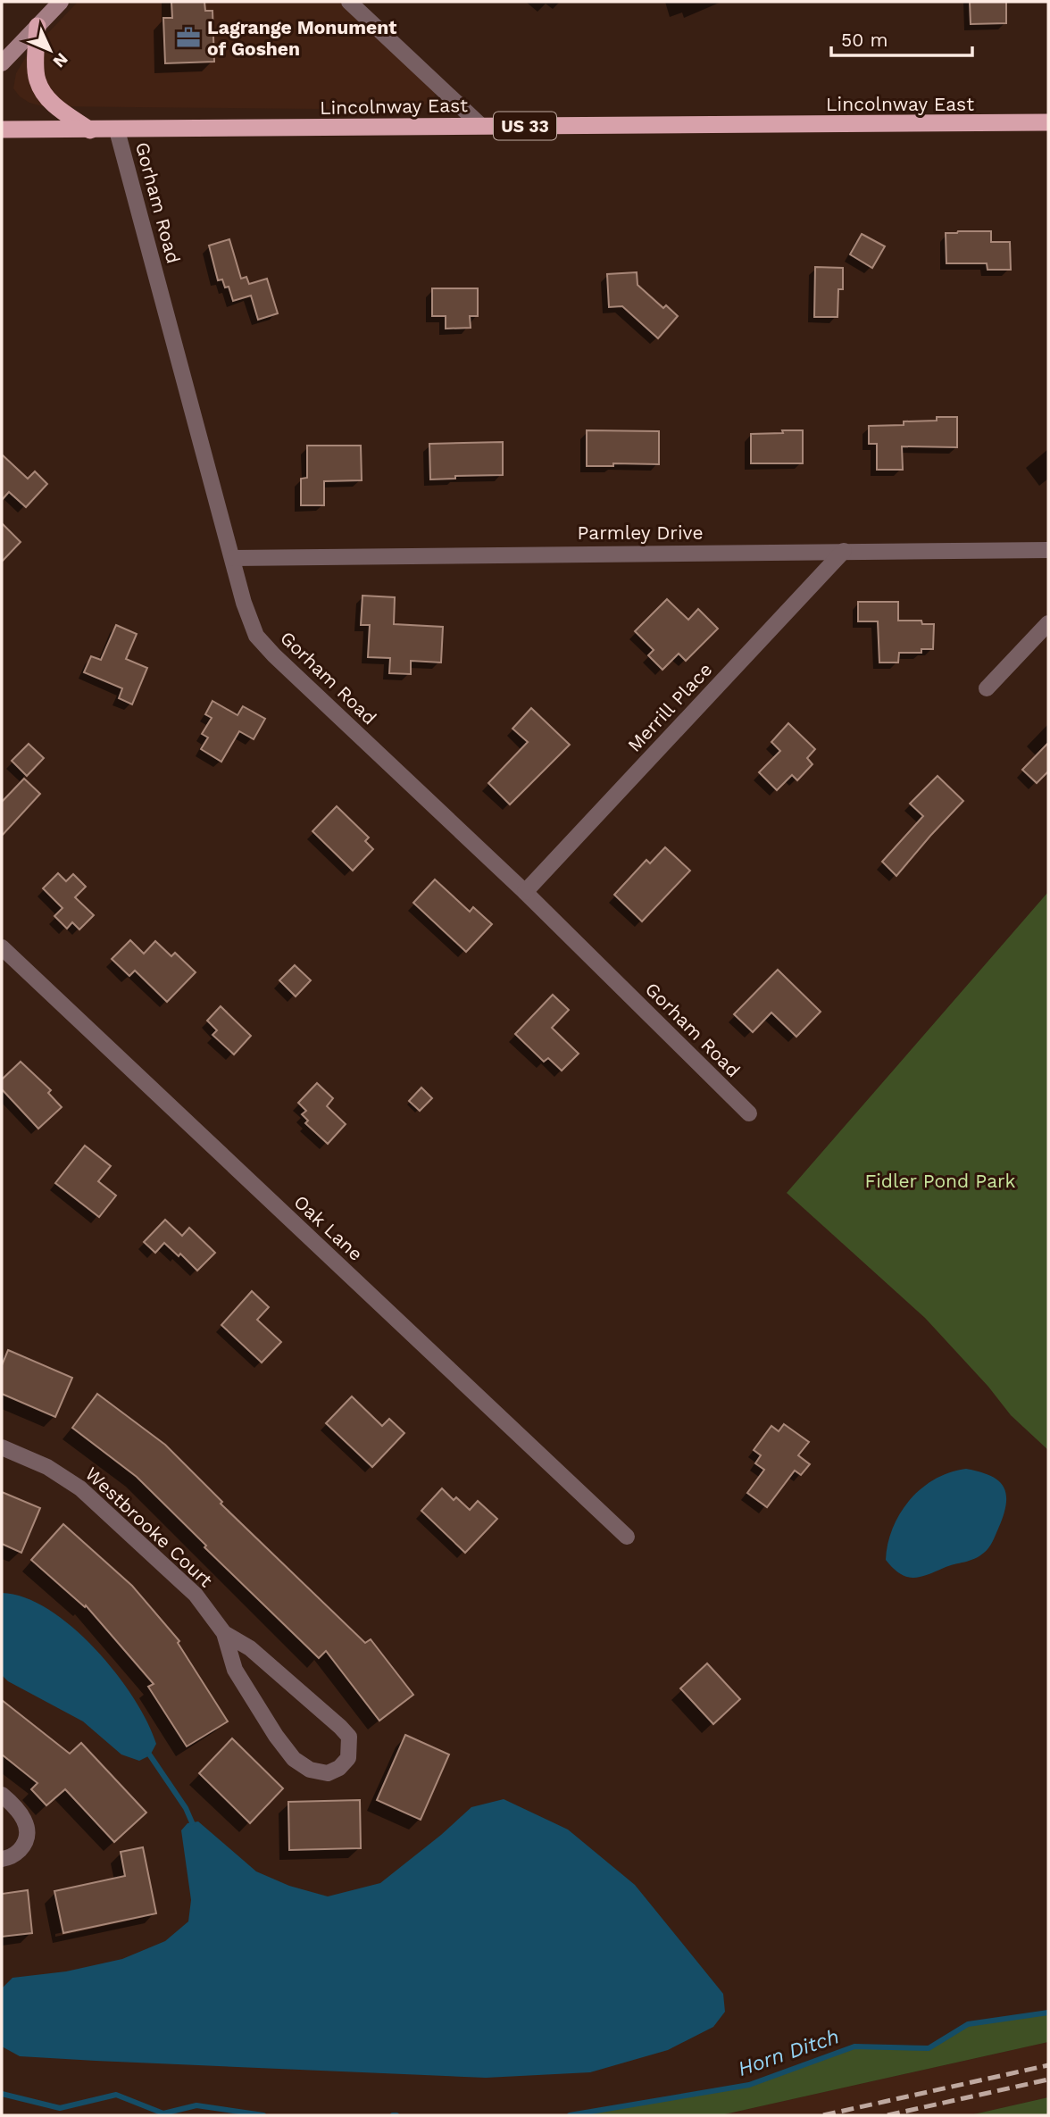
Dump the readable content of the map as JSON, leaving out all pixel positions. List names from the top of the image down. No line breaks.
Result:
{"streets":{"highway":["Lincolnway East","US 33"],"street":["Gorham Road","Parmley Drive","Merrill Place","Oak Lane","Westbrooke Court"]},"crossings":[["Lincolnway East","Gorham Road"],["Gorham Road","Parmley Drive"],["Gorham Road","Merrill Place"],["Parmley Drive","Merrill Place"]],"water":["Horn Ditch"],"parks":["Fidler Pond Park"],"places":{"office":["Lagrange Monument of Goshen"]},"scale_bar":"50 m","north":"bottom right"}
